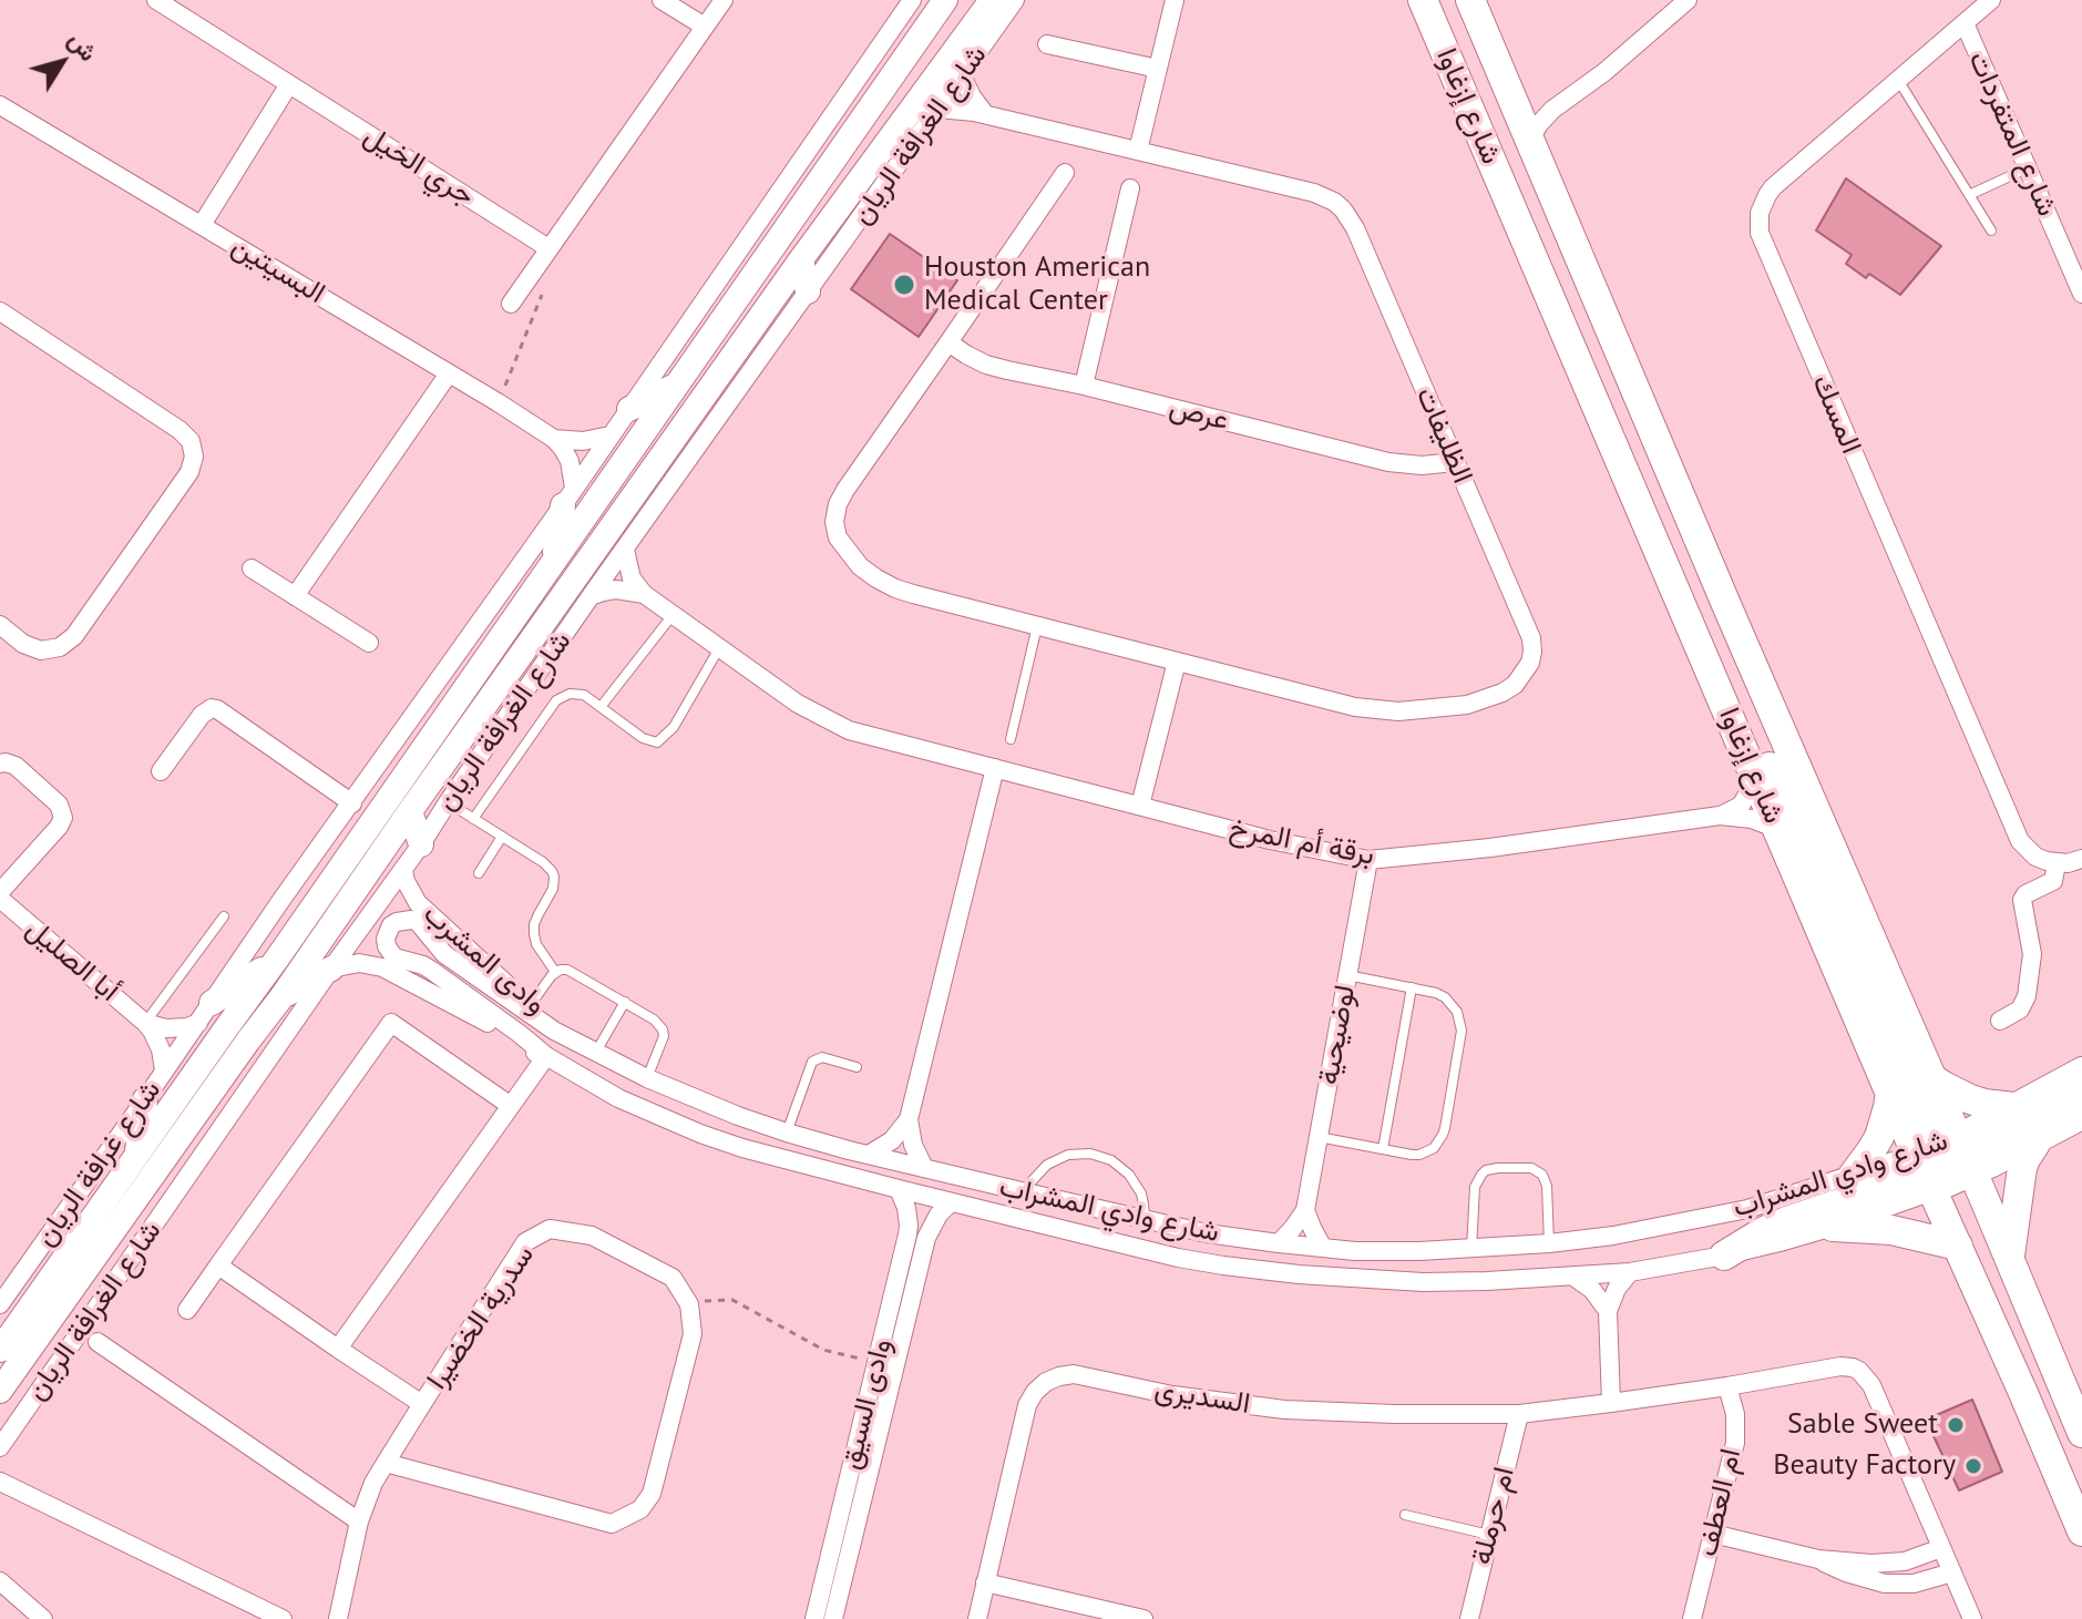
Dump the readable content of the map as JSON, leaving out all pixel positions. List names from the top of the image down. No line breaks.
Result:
{"streets":{"main road":["شارع إزغاوا","شارع الغرافة الريان","شارع وادي المشراب"],"street":["شارع المتفردات","جري الخيل","البسيتين","عرص","المسك","الظليفات","برقة أم المرخ","وادى المشرب","أبا الصليل","لوضيحية","شارع غرافة الريان","سدرية الخضيرا","السديرى","وادى السيق","ام العطف","ام حرملة"]},"crossings":[["شارع إزغاوا","برقة أم المرخ"],["شارع إزغاوا","شارع وادي المشراب"],["شارع المتفردات","المسك"],["شارع الغرافة الريان","الظليفات"],["شارع الغرافة الريان","برقة أم المرخ"],["شارع الغرافة الريان","وادى المشرب"],["شارع الغرافة الريان","شارع وادي المشراب"],["عرص","الظليفات"],["برقة أم المرخ","لوضيحية"],["وادى المشرب","شارع وادي المشراب"],["أبا الصليل","شارع غرافة الريان"],["لوضيحية","شارع وادي المشراب"],["شارع وادي المشراب","وادى السيق"],["السديرى","ام العطف"],["السديرى","ام حرملة"]],"places":["Houston American Medical Center","Sable Sweet","Beauty Factory"],"north":"top right"}
